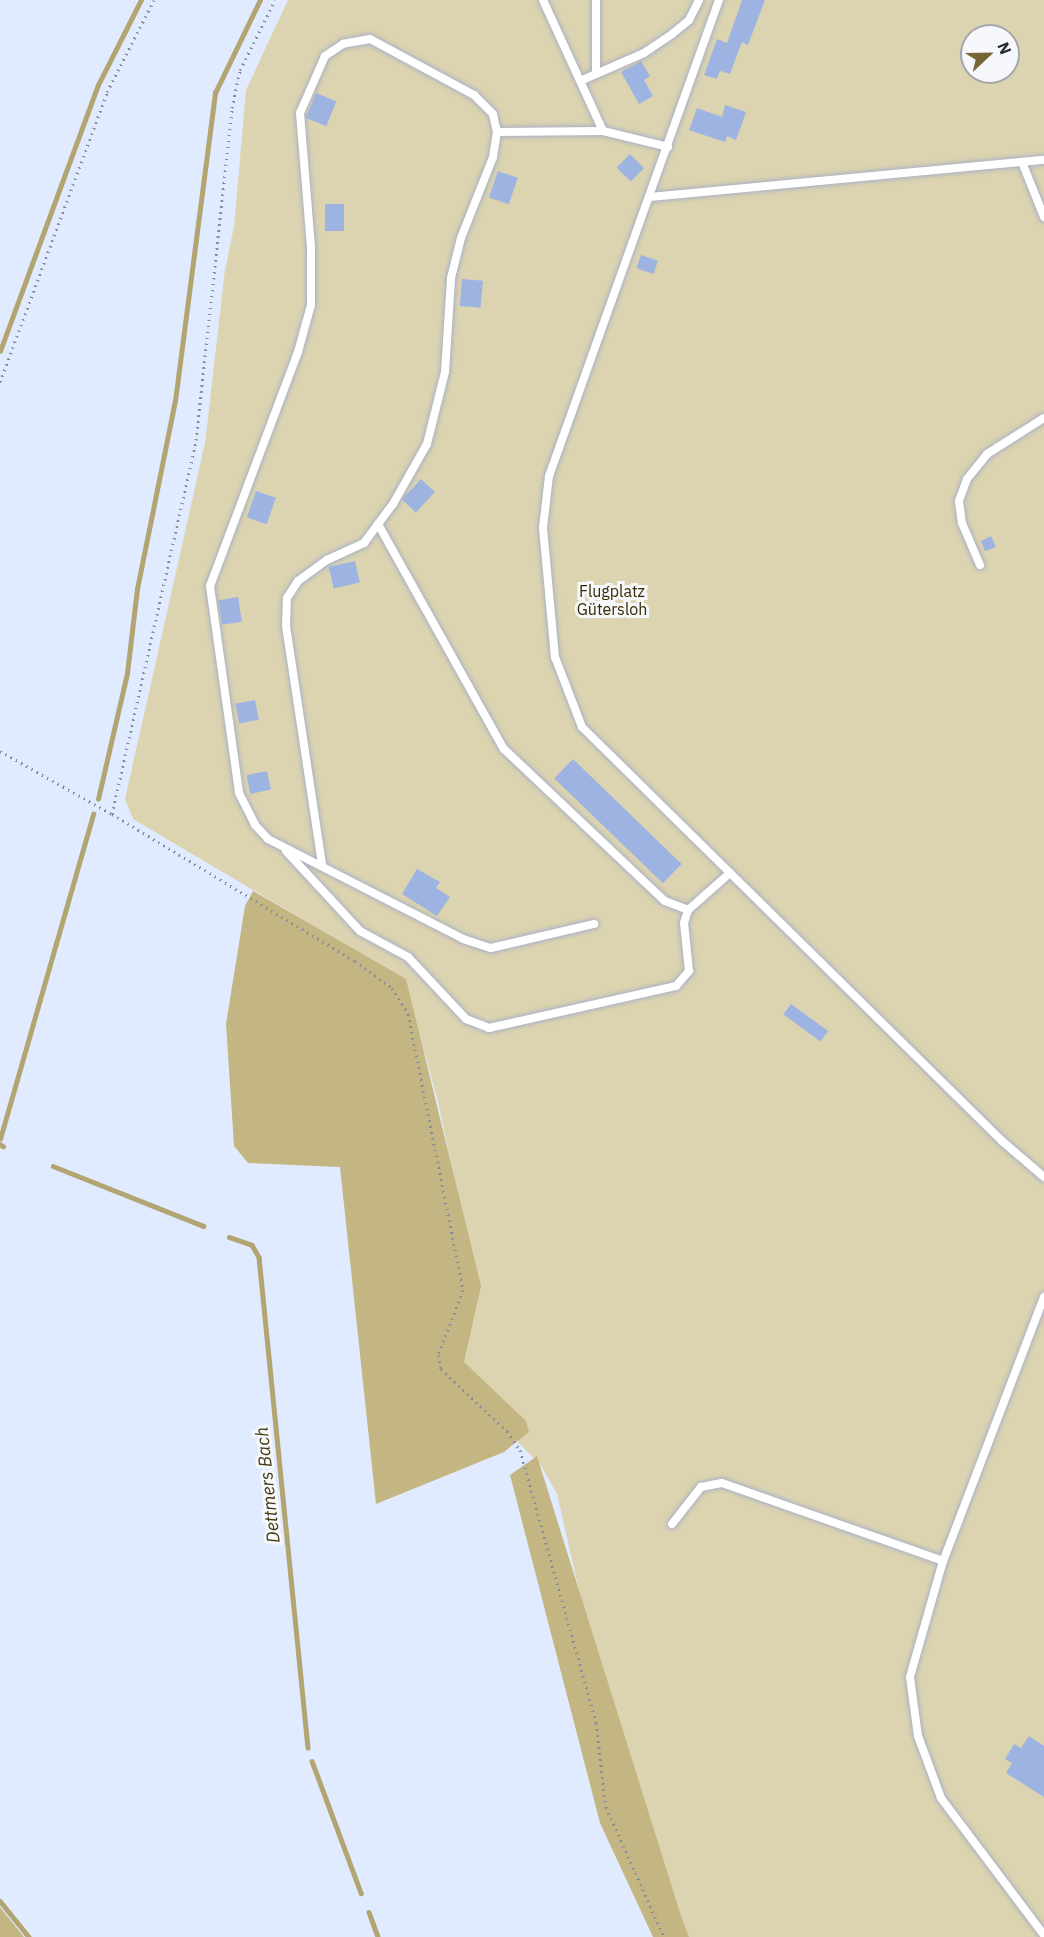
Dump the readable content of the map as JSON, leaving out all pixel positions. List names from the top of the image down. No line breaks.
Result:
{"water":["Dettmers Bach"],"parks":["Flugplatz Gütersloh"],"north":"right"}
